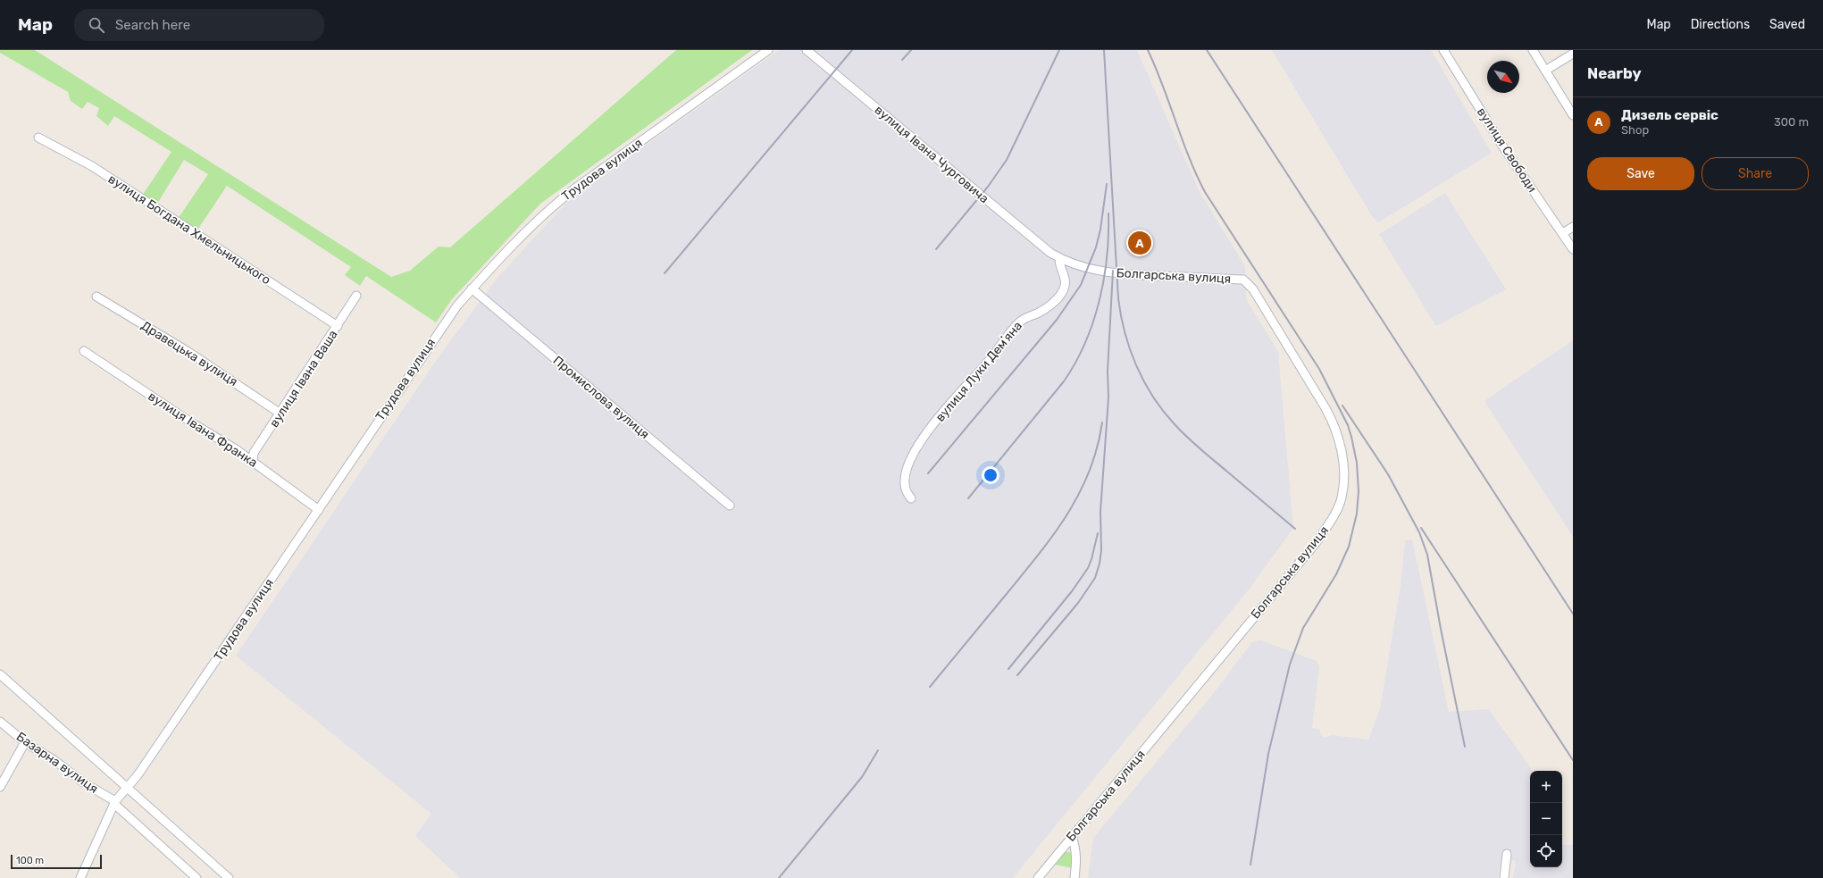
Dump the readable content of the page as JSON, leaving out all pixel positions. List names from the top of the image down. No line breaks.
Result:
{"streets":{"street":["вулиця Свободи","вулиця Івана Чурговича","Трудова вулиця","вулиця Богдана Хмельницького","Болгарська вулиця","Дравецька вулиця","вулиця Луки Демʼяна","вулиця Івана Ваша","Промислова вулиця","вулиця Івана Франка","Базарна вулиця"]},"crossings":[["вулиця Івана Чурговича","Болгарська вулиця"],["вулиця Івана Чурговича","вулиця Луки Демʼяна"],["Трудова вулиця","Промислова вулиця"],["Трудова вулиця","вулиця Івана Франка"],["Трудова вулиця","Базарна вулиця"],["вулиця Богдана Хмельницького","вулиця Івана Ваша"],["Болгарська вулиця","вулиця Луки Демʼяна"],["Дравецька вулиця","вулиця Івана Ваша"],["вулиця Івана Ваша","вулиця Івана Франка"]],"scale_bar":"100 m","north":"bottom right","page":{"header":"Map","search":"Search here","nav":["Map","Directions","Saved"],"heading":"Nearby","list":[{"mark":"A","name":"Дизель сервіс","note":"Shop","value":"300 m"}],"buttons":["Save","Share"],"pins":"A","map_buttons":["+","−"],"scale":"100 m"}}
